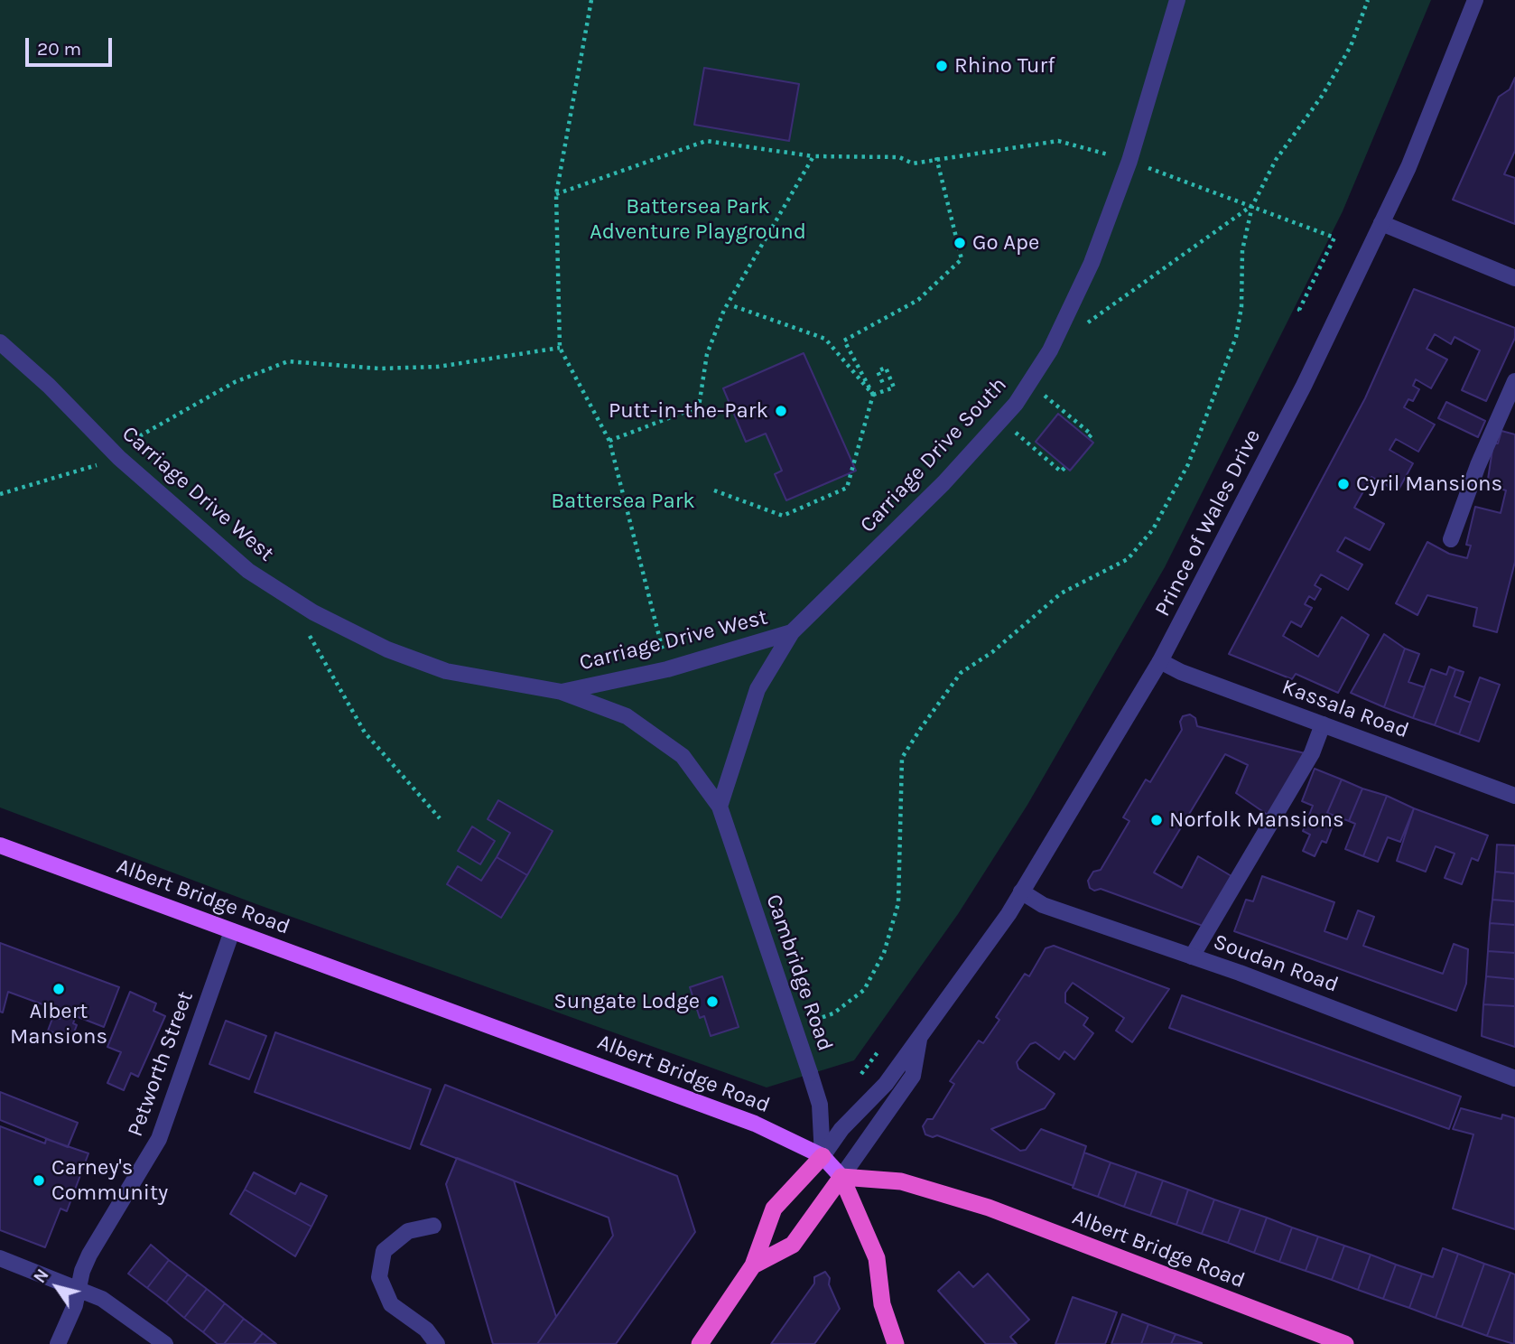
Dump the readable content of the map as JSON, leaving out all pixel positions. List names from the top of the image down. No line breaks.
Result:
{"streets":{"highway":["Prince of Wales Drive","Albert Bridge Road"],"street":["Carriage Drive South","Carriage Drive West","Kassala Road","Soudan Road","Cambridge Road","Petworth Street"]},"crossings":[["Carriage Drive South","Carriage Drive West"],["Carriage Drive West","Cambridge Road"],["Prince of Wales Drive","Kassala Road"],["Prince of Wales Drive","Albert Bridge Road"],["Prince of Wales Drive","Soudan Road"],["Prince of Wales Drive","Cambridge Road"],["Albert Bridge Road","Cambridge Road"],["Albert Bridge Road","Petworth Street"]],"parks":["Battersea Park Adventure Playground","Battersea Park"],"places":["Rhino Turf","Go Ape","Putt-in-the-Park","Cyril Mansions","Norfolk Mansions","Albert Mansions","Sungate Lodge","Carney's Community"],"scale_bar":"20 m","north":"top left"}
